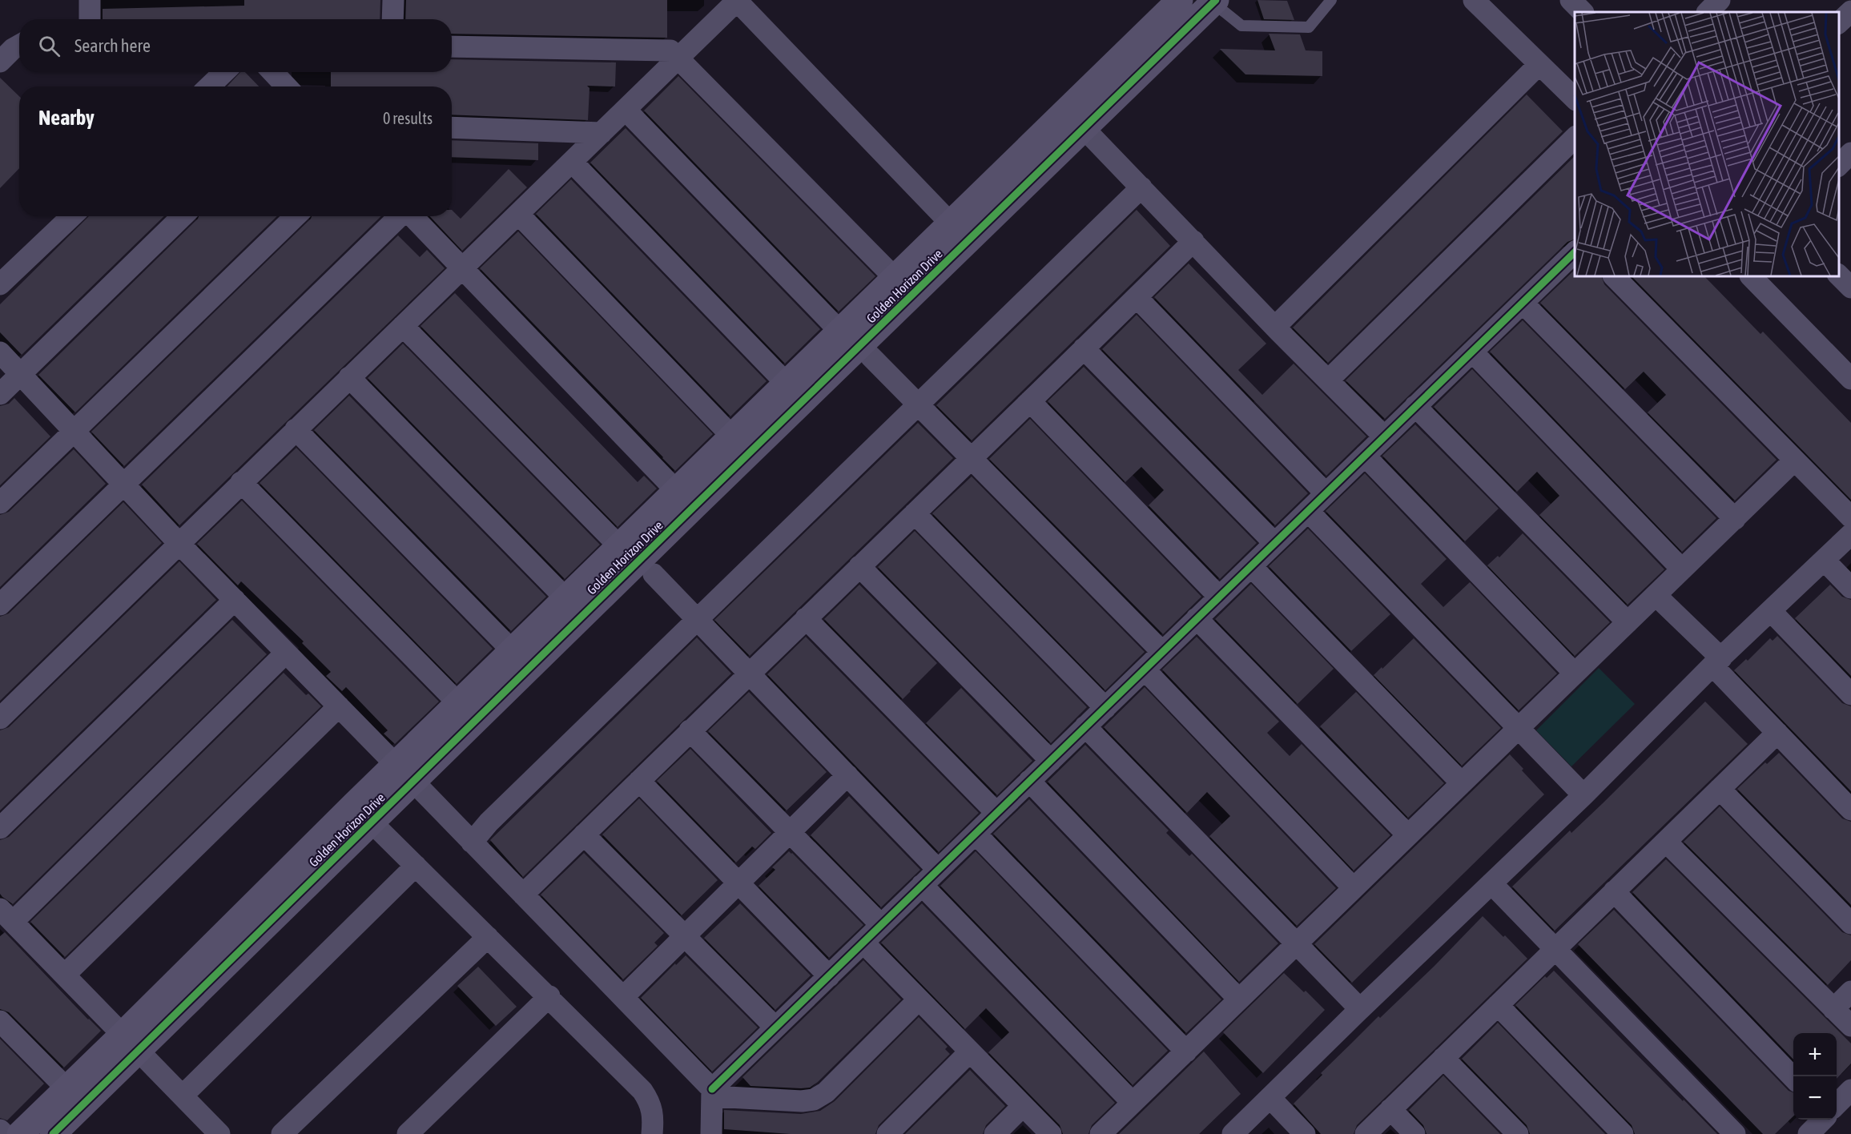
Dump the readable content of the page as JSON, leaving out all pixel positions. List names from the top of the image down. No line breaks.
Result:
{"streets":{"street":["Golden Horizon Drive"]},"page":{"search":"Search here","heading":["Nearby","0 results"],"map_buttons":["+","−"]}}
